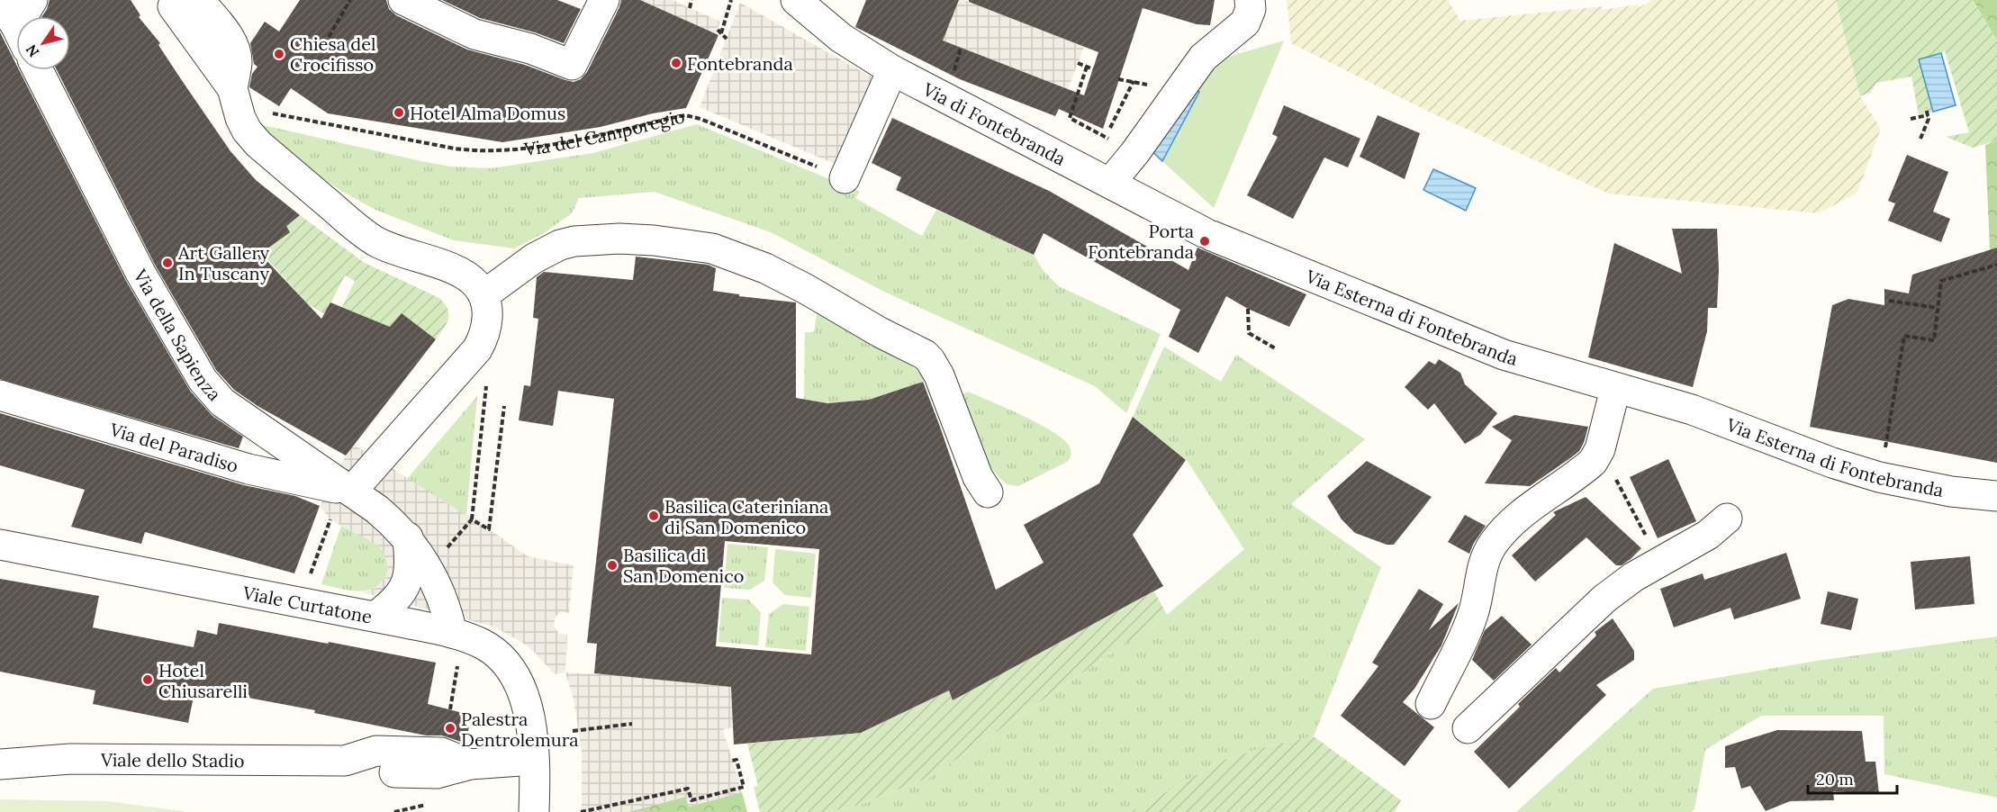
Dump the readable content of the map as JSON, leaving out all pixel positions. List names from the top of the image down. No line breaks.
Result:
{"streets":{"street":["Via di Fontebranda","Via Esterna di Fontebranda","Via della Sapienza","Via del Paradiso","Viale Curtatone","Viale dello Stadio"],"path":["Via del Camporegio"]},"crossings":[["Via di Fontebranda","Via Esterna di Fontebranda"],["Via della Sapienza","Via del Paradiso"],["Via della Sapienza","Viale Curtatone"],["Viale Curtatone","Viale dello Stadio"]],"places":["Chiesa del Crocifisso","Fontebranda","Hotel Alma Domus","Porta Fontebranda","Art Gallery In Tuscany","Basilica Cateriniana di San Domenico","Basilica di San Domenico","Hotel Chiusarelli","Palestra Dentrolemura"],"scale_bar":"20 m","north":"bottom left"}
